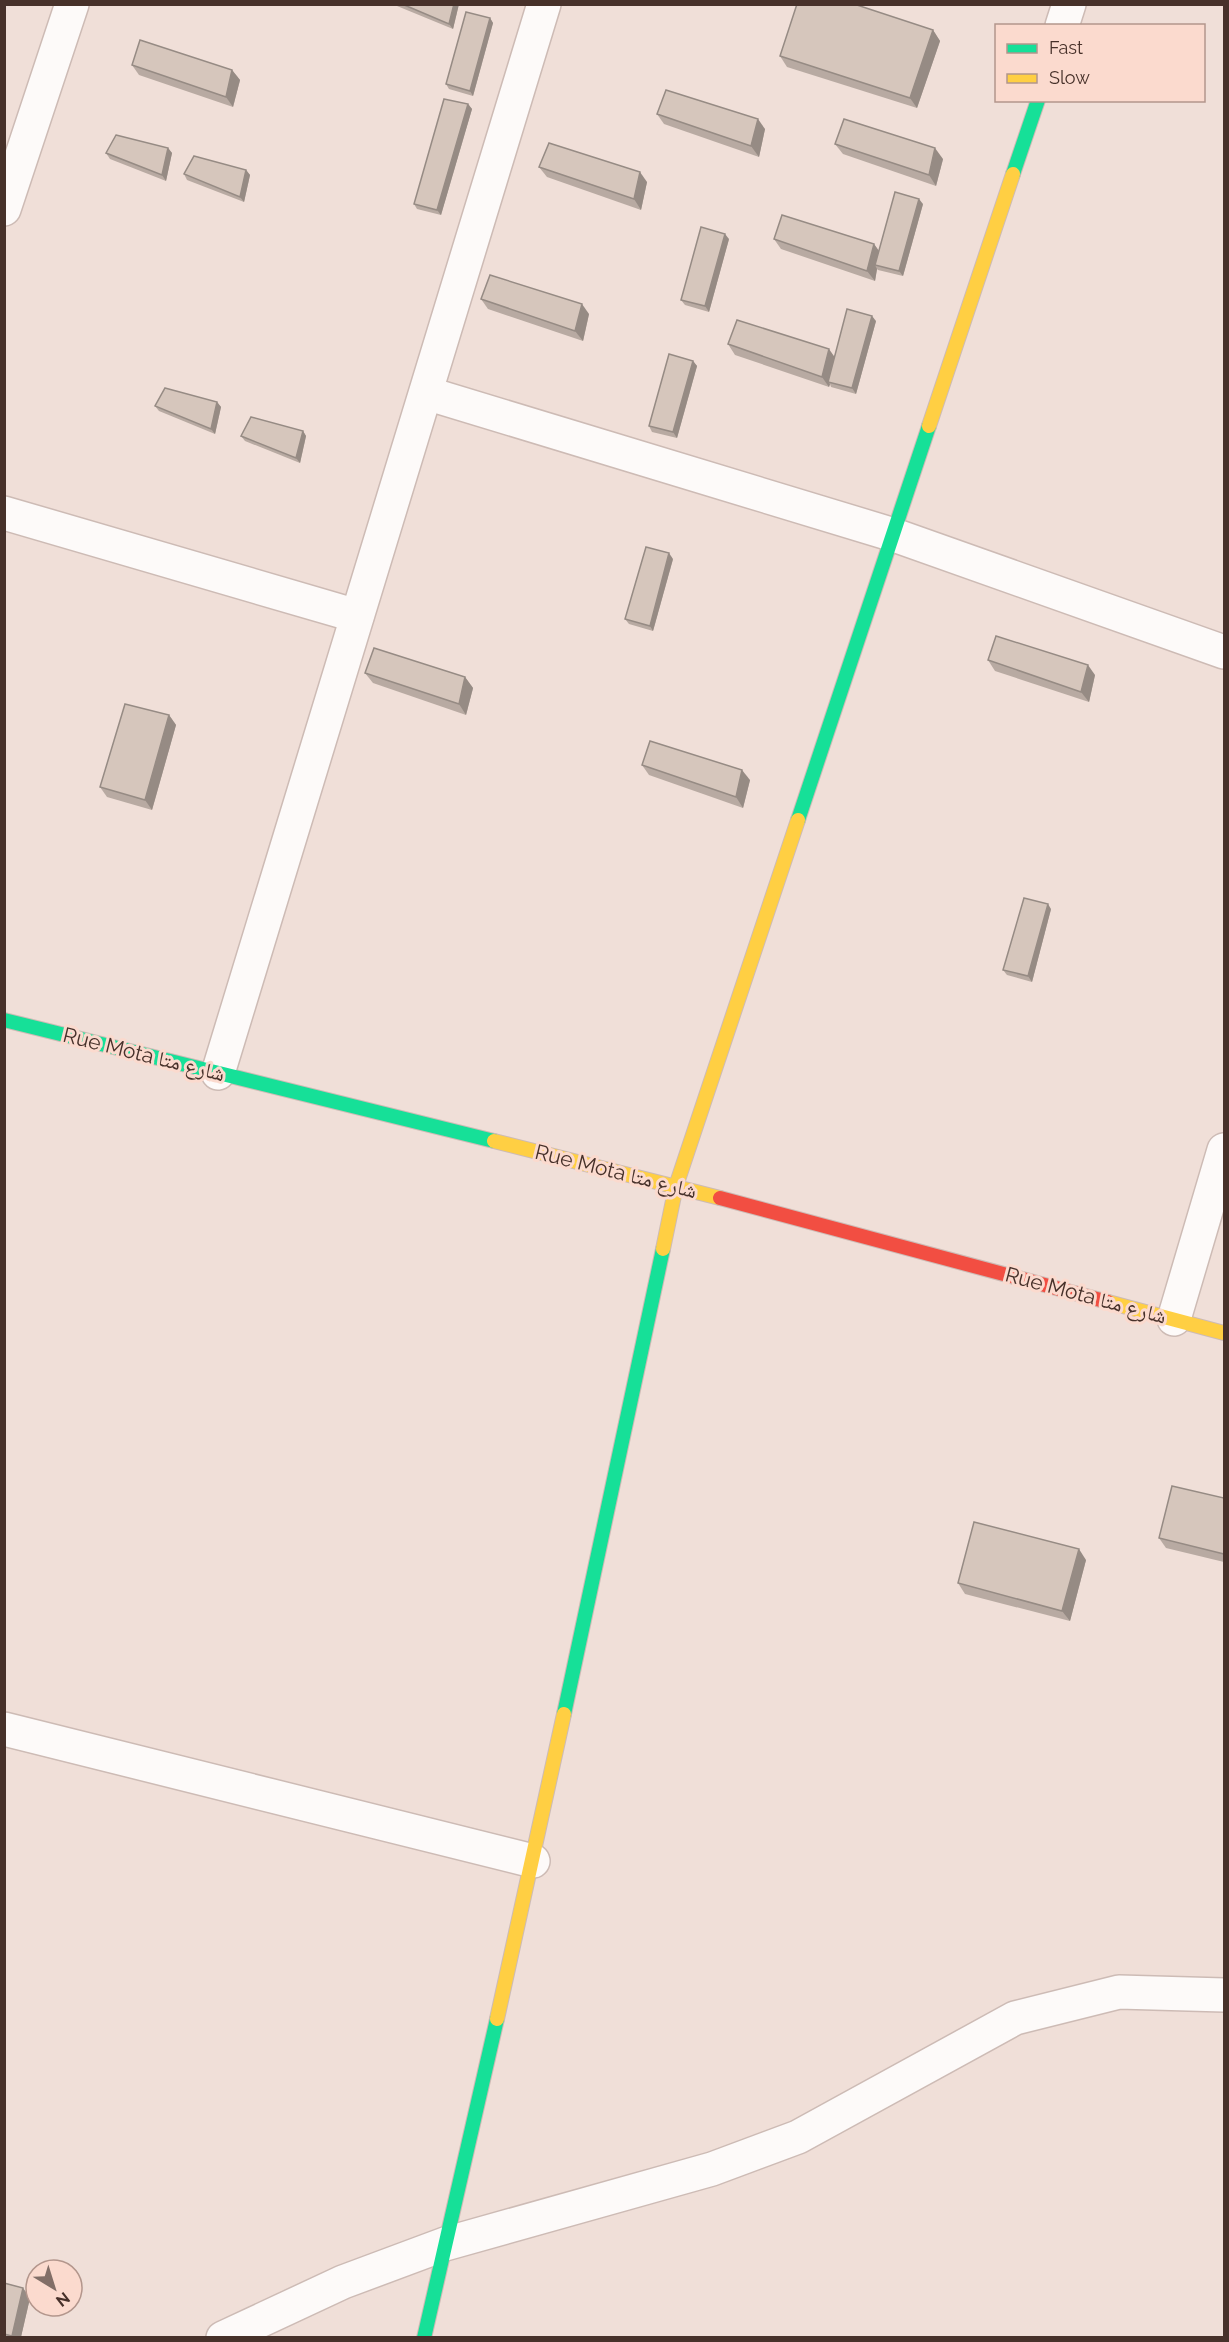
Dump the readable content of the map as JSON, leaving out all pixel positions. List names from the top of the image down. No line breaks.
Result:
{"streets":{"main road":["Rue Mota شارع متا"]},"legend":["Fast","Slow"],"north":"bottom right"}
